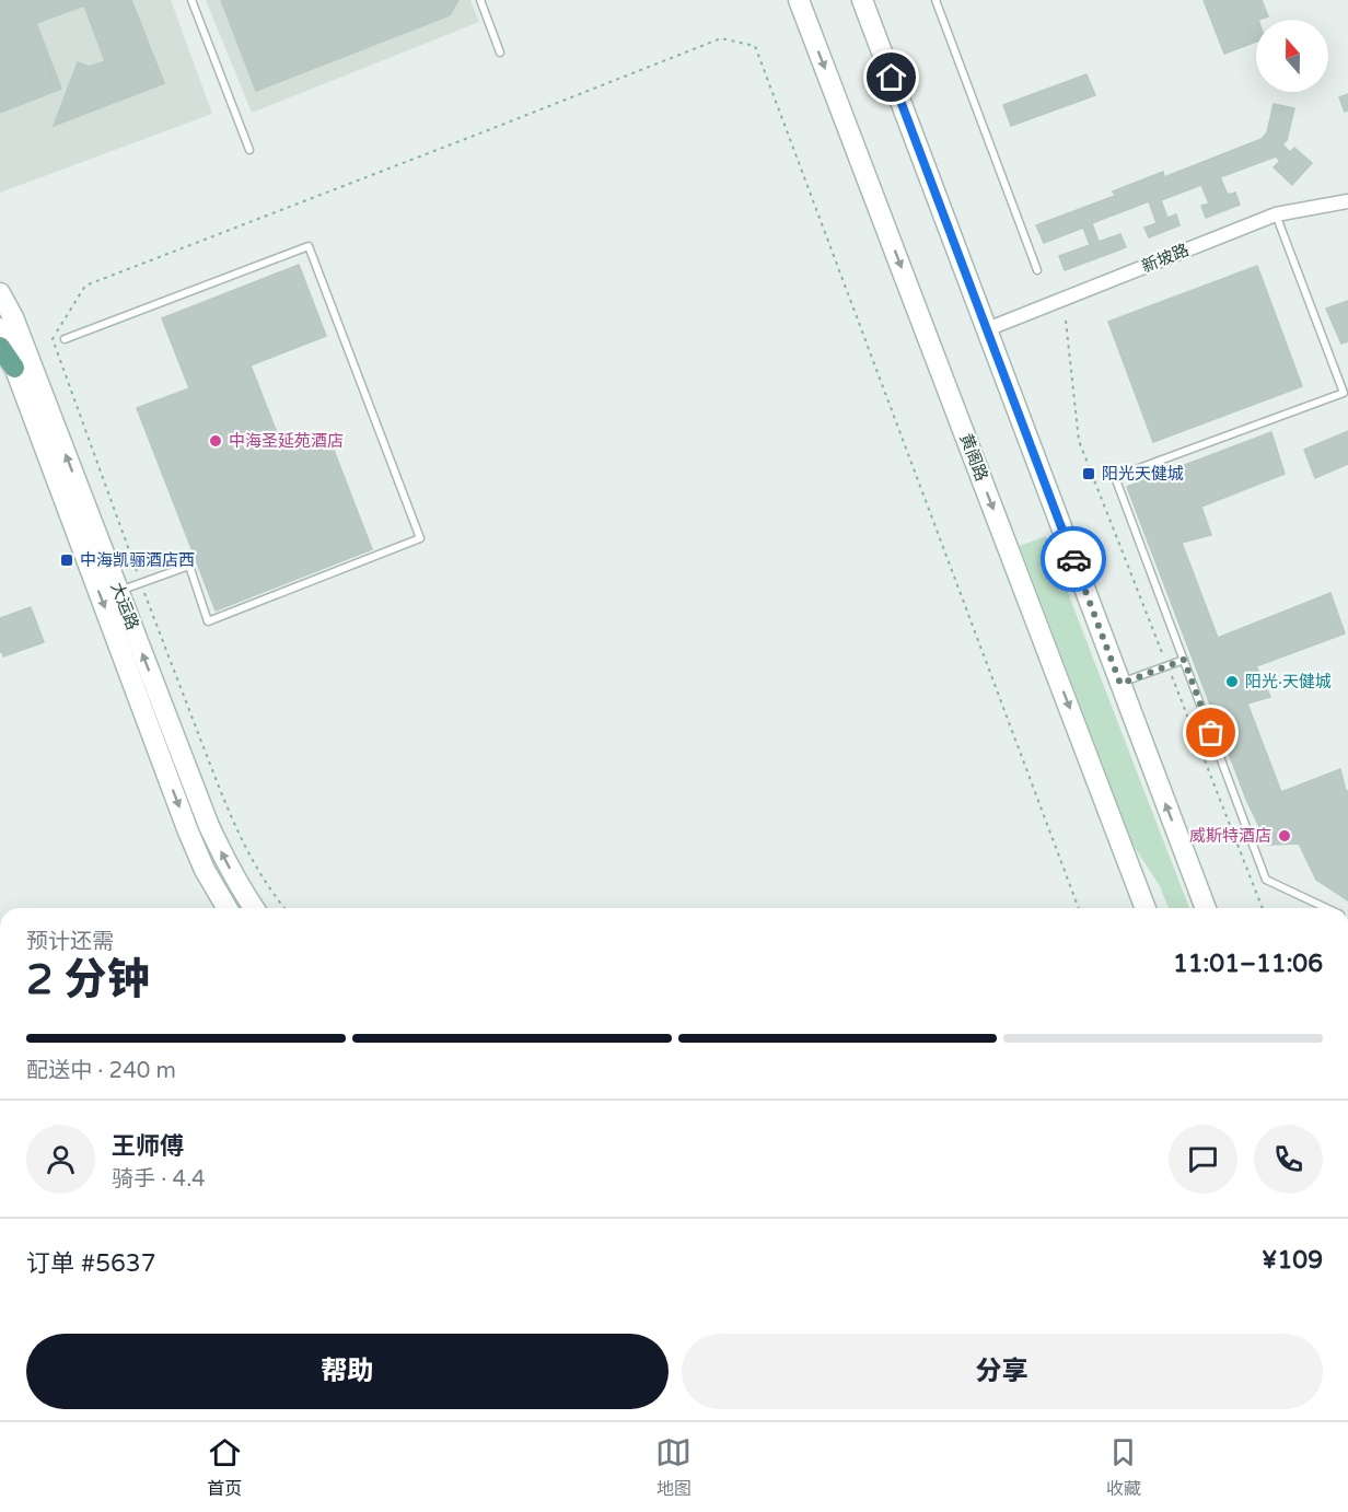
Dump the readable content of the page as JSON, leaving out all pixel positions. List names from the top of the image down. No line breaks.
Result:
{"streets":{"main road":["黄阁路","大运路"],"street":["新坡路"]},"places":{"other":["中海圣延苑酒店","阳光·天健城","威斯特酒店"],"transit":["阳光天健城","中海凯骊酒店西"]},"north":"top","page":{"heading":["2 分钟","预计还需","11:01–11:06"],"panel":["王师傅","骑手 · 4.4","订单 #5637","¥109"],"bar":"配送中 · 240 m","buttons":["帮助","分享"],"tabs":["首页","地图","收藏"]}}
